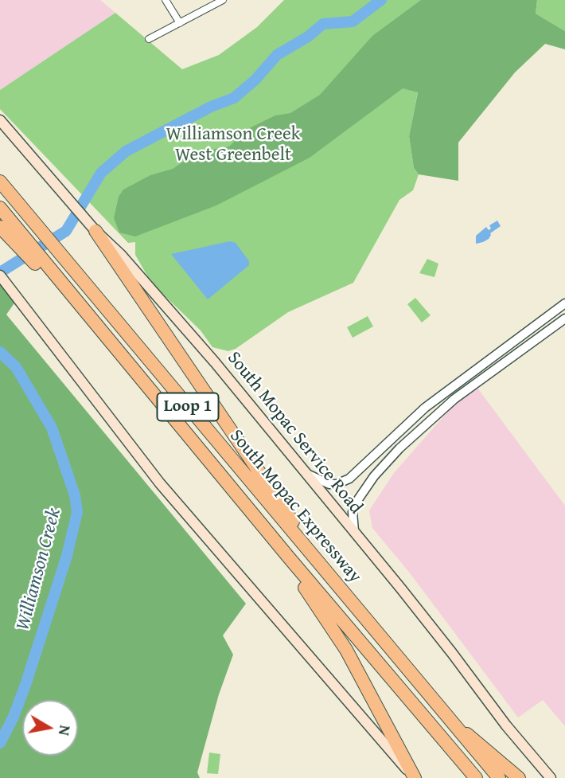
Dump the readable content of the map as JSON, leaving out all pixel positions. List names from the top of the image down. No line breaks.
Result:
{"streets":{"highway":["Loop 1","South Mopac Expressway"],"main road":["South Mopac Service Road"]},"water":["Williamson Creek"],"parks":["Williamson Creek West Greenbelt"],"north":"right"}
